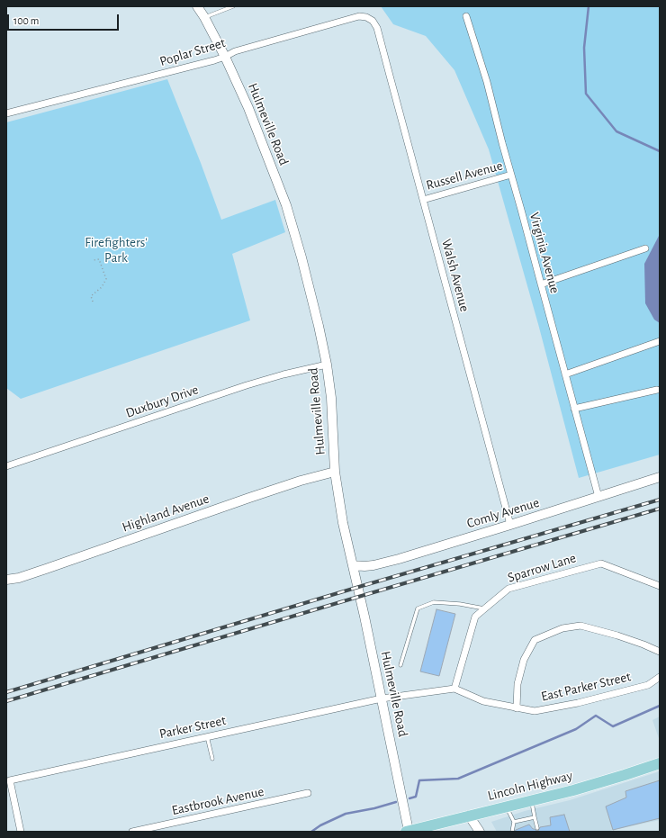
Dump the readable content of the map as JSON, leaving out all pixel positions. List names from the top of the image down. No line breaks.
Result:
{"streets":{"main road":["Lincoln Highway"],"street":["Poplar Street","Hulmeville Road","Russell Avenue","Virginia Avenue","Walsh Avenue","Duxbury Drive","Highland Avenue","Comly Avenue","Sparrow Lane","East Parker Street","Parker Street","Eastbrook Avenue"]},"crossings":[["Poplar Street","Hulmeville Road"],["Poplar Street","Walsh Avenue"],["Hulmeville Road","Duxbury Drive"],["Hulmeville Road","Highland Avenue"],["Hulmeville Road","Comly Avenue"],["Hulmeville Road","Parker Street"],["Hulmeville Road","Lincoln Highway"],["Russell Avenue","Virginia Avenue"],["Russell Avenue","Walsh Avenue"],["Virginia Avenue","Comly Avenue"],["Walsh Avenue","Comly Avenue"],["Sparrow Lane","East Parker Street"]],"parks":["Firefighters' Park"],"scale_bar":"100 m"}
